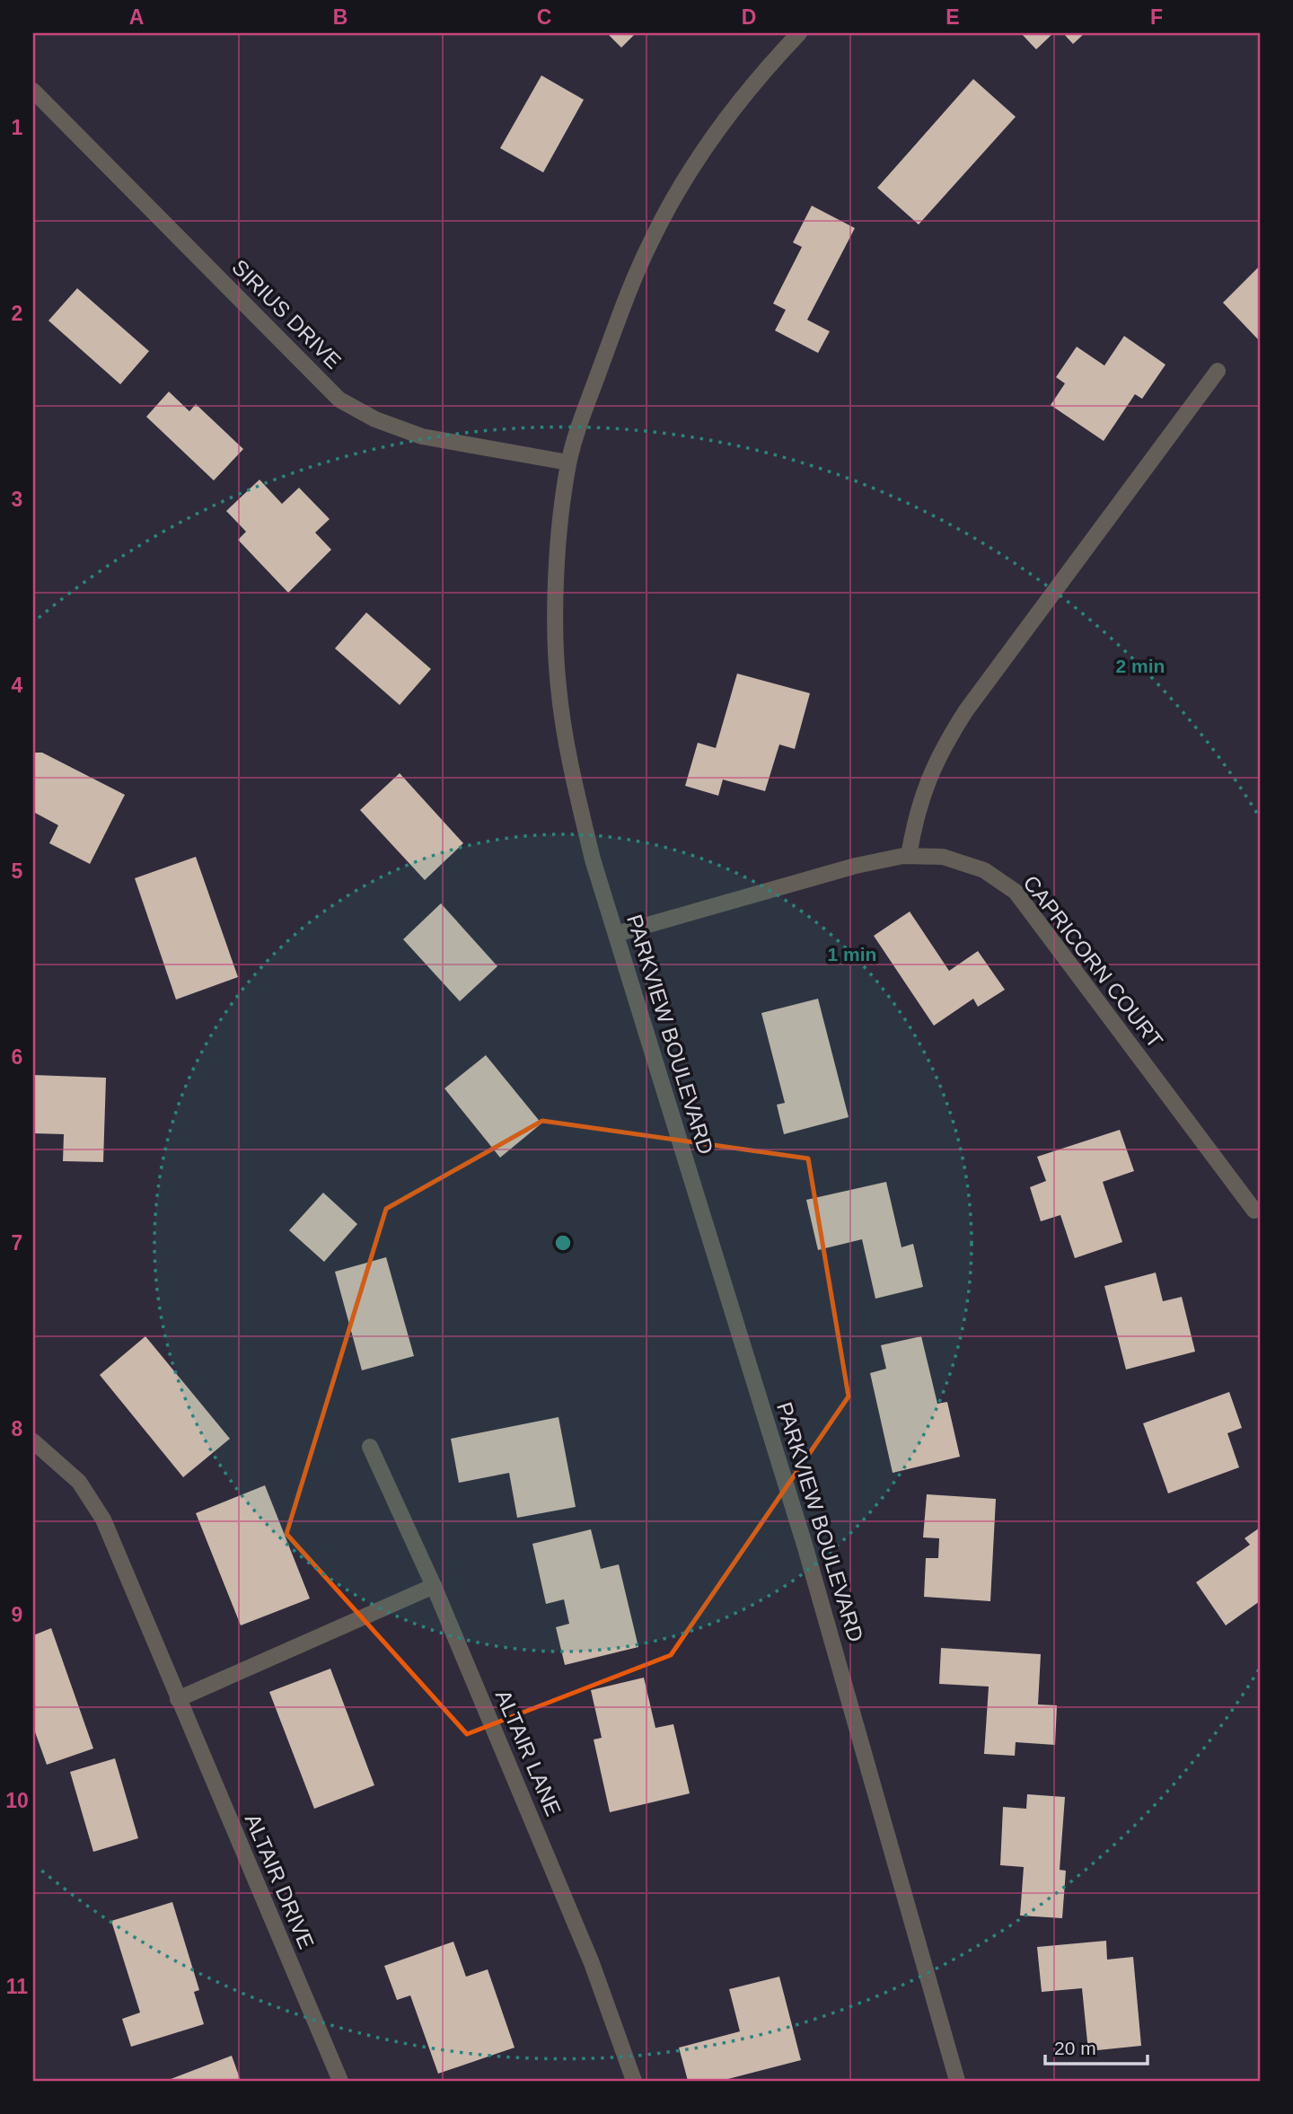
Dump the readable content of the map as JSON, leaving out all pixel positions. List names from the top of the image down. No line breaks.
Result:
{"streets":{"street":["SIRIUS DRIVE","CAPRICORN COURT","PARKVIEW BOULEVARD","ALTAIR LANE","ALTAIR DRIVE"]},"crossings":[["SIRIUS DRIVE","PARKVIEW BOULEVARD"],["CAPRICORN COURT","PARKVIEW BOULEVARD"]],"scale_bar":"20 m","grid":{"columns":["A","B","C","D","E","F"],"rows":["1","2","3","4","5","6","7","8","9","10","11"]},"rings":["2 min","1 min"]}
